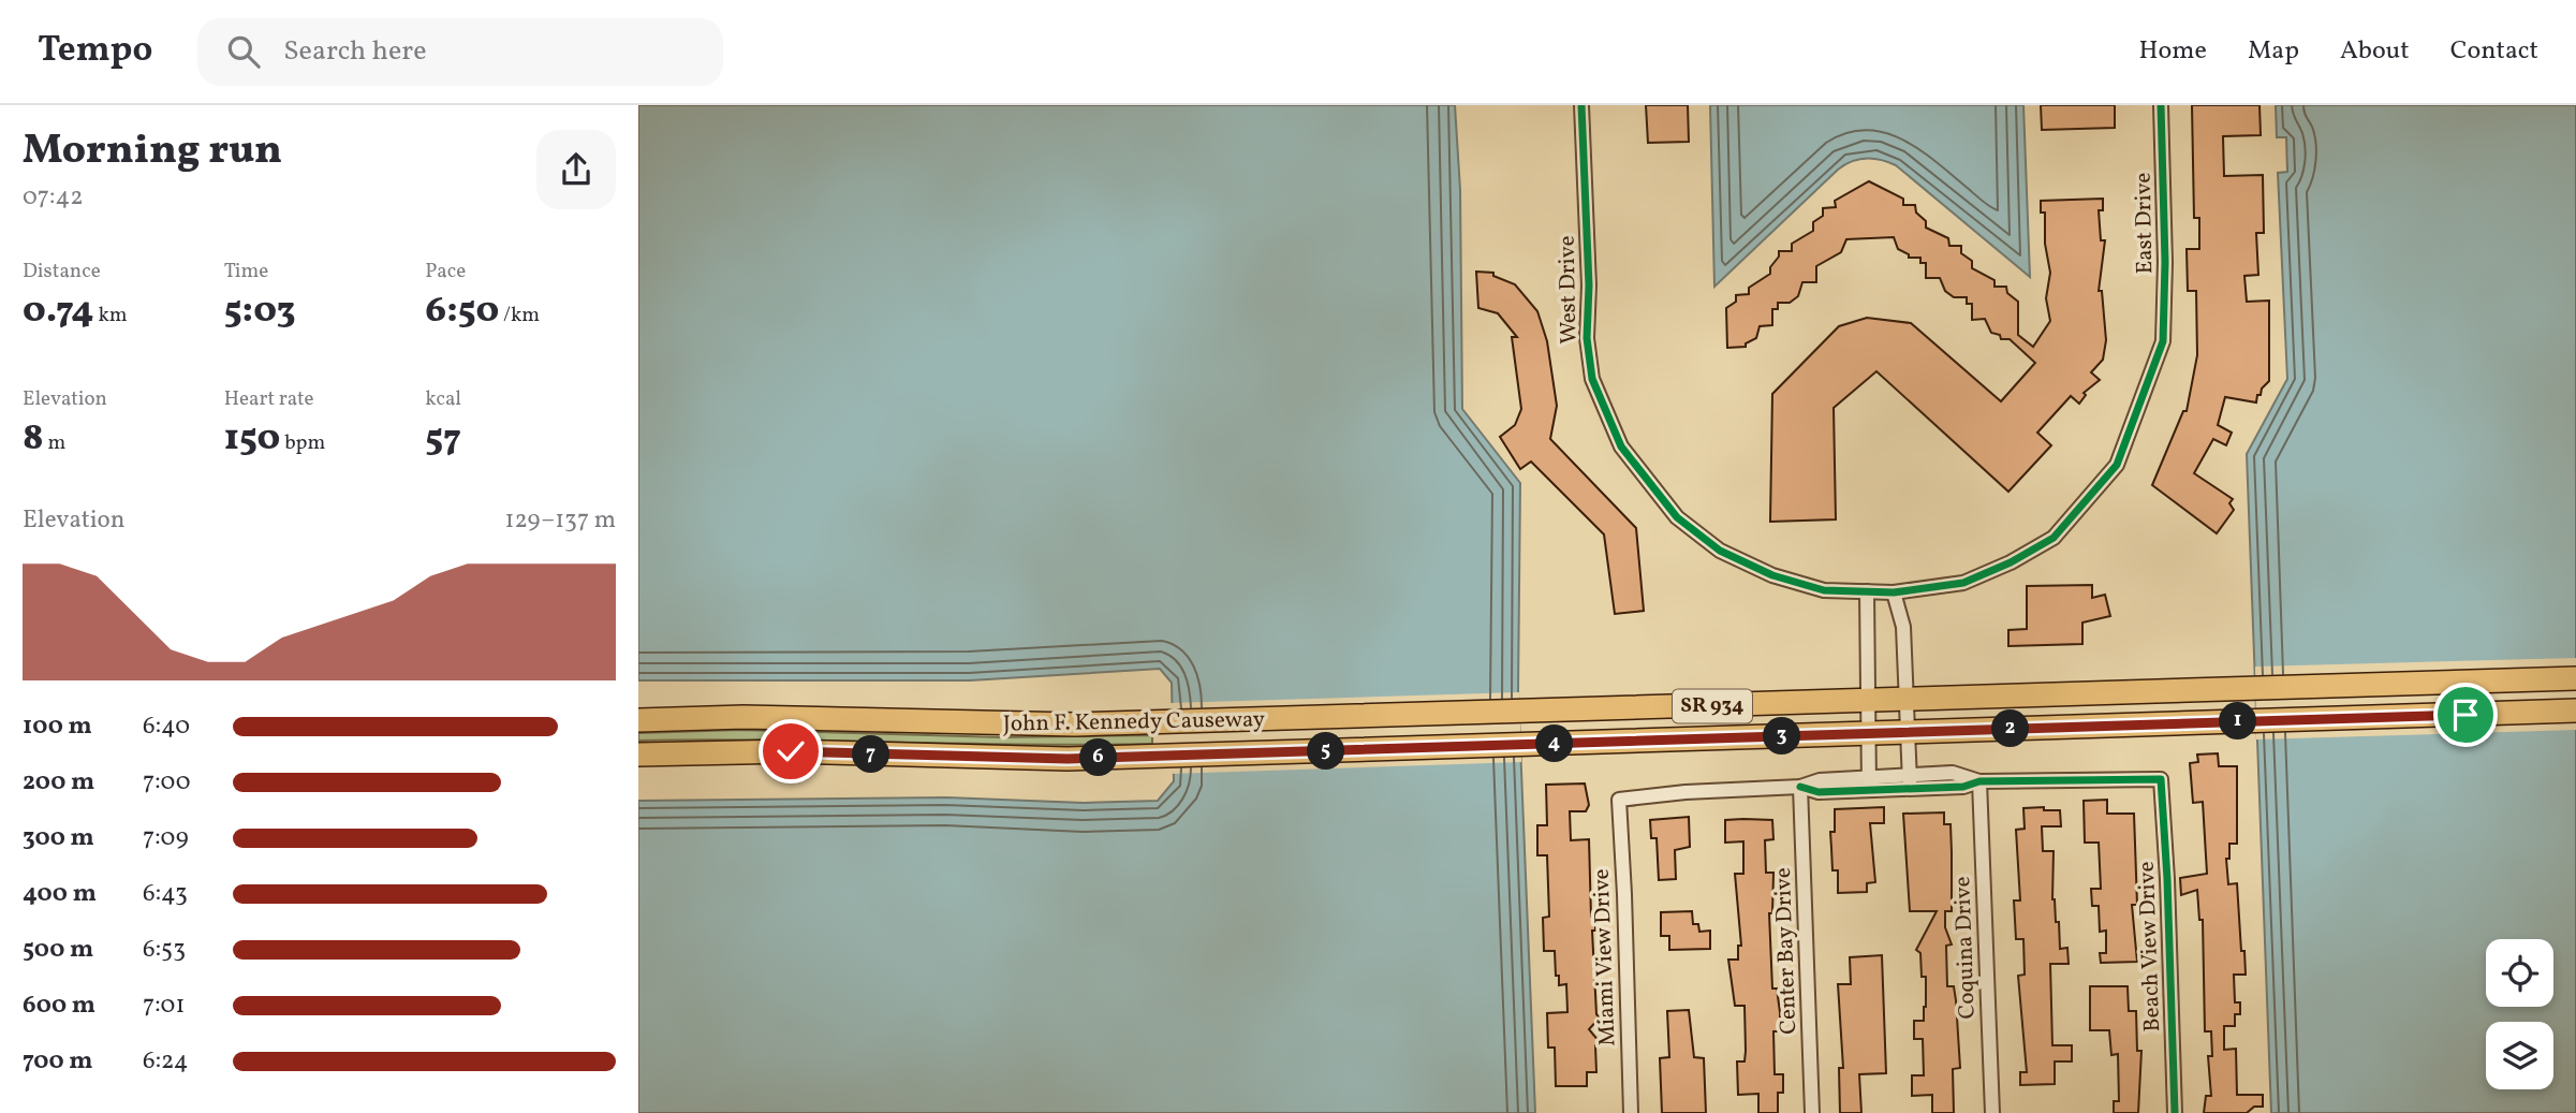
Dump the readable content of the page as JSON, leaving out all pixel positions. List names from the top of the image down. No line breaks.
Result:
{"streets":{"main road":["SR 934","John F. Kennedy Causeway"],"street":["East Drive","West Drive","Beach View Drive","Coquina Drive","Center Bay Drive","Miami View Drive"]},"crossings":[["East Drive","West Drive"],["Beach View Drive","Coquina Drive"],["Center Bay Drive","Miami View Drive"]],"page":{"header":"Tempo","search":"Search here","nav":["Home","Map","About","Contact"],"heading":["Morning run","07:42"],"stats":[["Distance","0.74 km"],["Time","5:03"],["Pace","6:50 /km"],["Elevation","8 m"],["Heart rate","150 bpm"],["kcal","57"]],"chart":["Elevation","129–137 m"],"list":[{"name":"100 m","note":"6:40"},{"name":"200 m","note":"7:00"},{"name":"300 m","note":"7:09"},{"name":"400 m","note":"6:43"},{"name":"500 m","note":"6:53"},{"name":"600 m","note":"7:01"},{"name":"700 m","note":"6:24"}],"pins":["1","2","3","4","5","7","6"]}}
